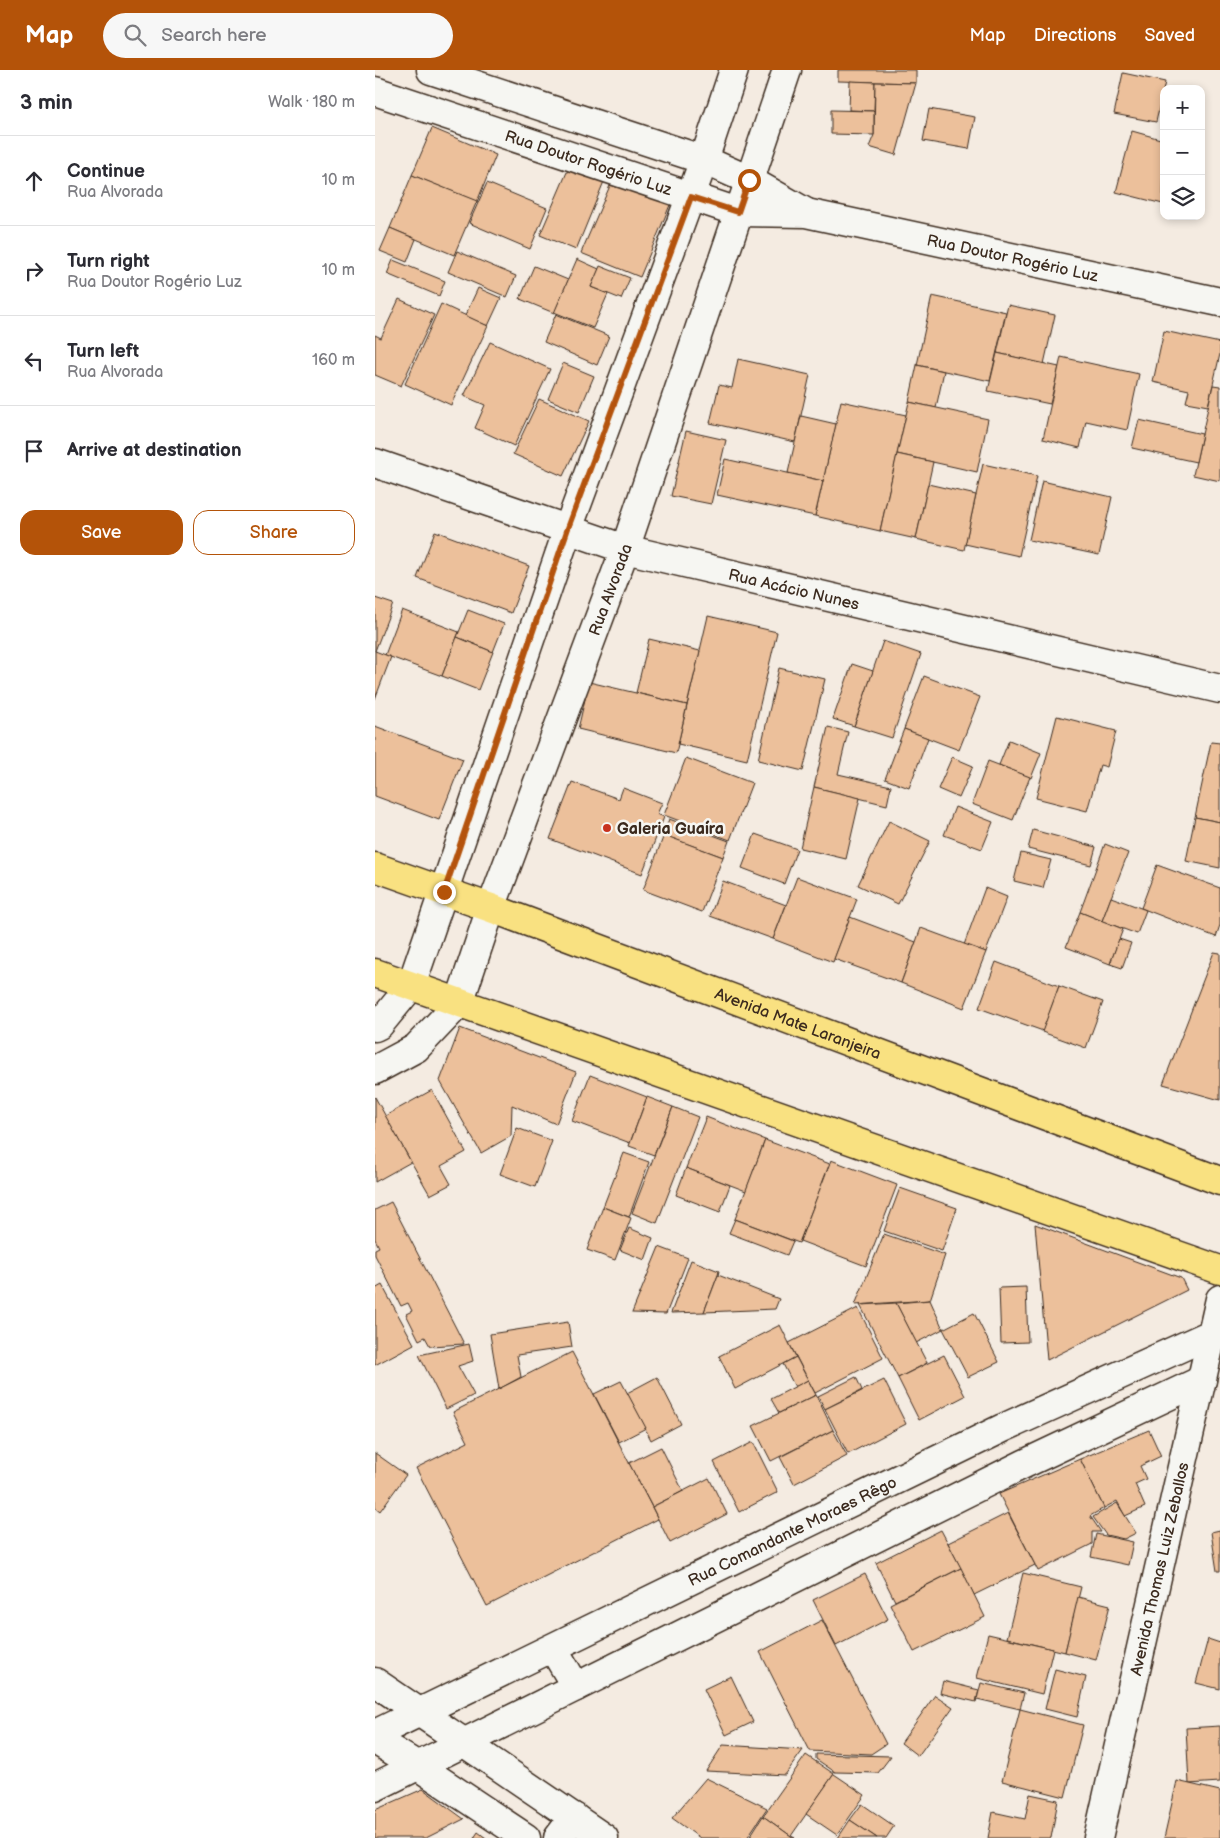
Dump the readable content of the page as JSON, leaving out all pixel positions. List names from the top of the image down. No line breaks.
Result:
{"streets":{"main road":["Avenida Mate Laranjeira"],"street":["Rua Doutor Rogério Luz","Rua Alvorada","Rua Acácio Nunes","Rua Comandante Moraes Rêgo","Avenida Thomas Luiz Zeballos"]},"crossings":[["Rua Doutor Rogério Luz","Rua Alvorada"],["Rua Alvorada","Rua Acácio Nunes"],["Rua Alvorada","Avenida Mate Laranjeira"],["Rua Comandante Moraes Rêgo","Avenida Thomas Luiz Zeballos"]],"places":["Galeria Guaíra"],"page":{"header":"Map","search":"Search here","nav":["Map","Directions","Saved"],"heading":["3 min","Walk · 180 m"],"map_buttons":["+","−"],"list":[["Continue","Rua Alvorada","10 m"],["Turn right","Rua Doutor Rogério Luz","10 m"],["Turn left","Rua Alvorada","160 m"],"Arrive at destination"],"buttons":["Save","Share"]}}
